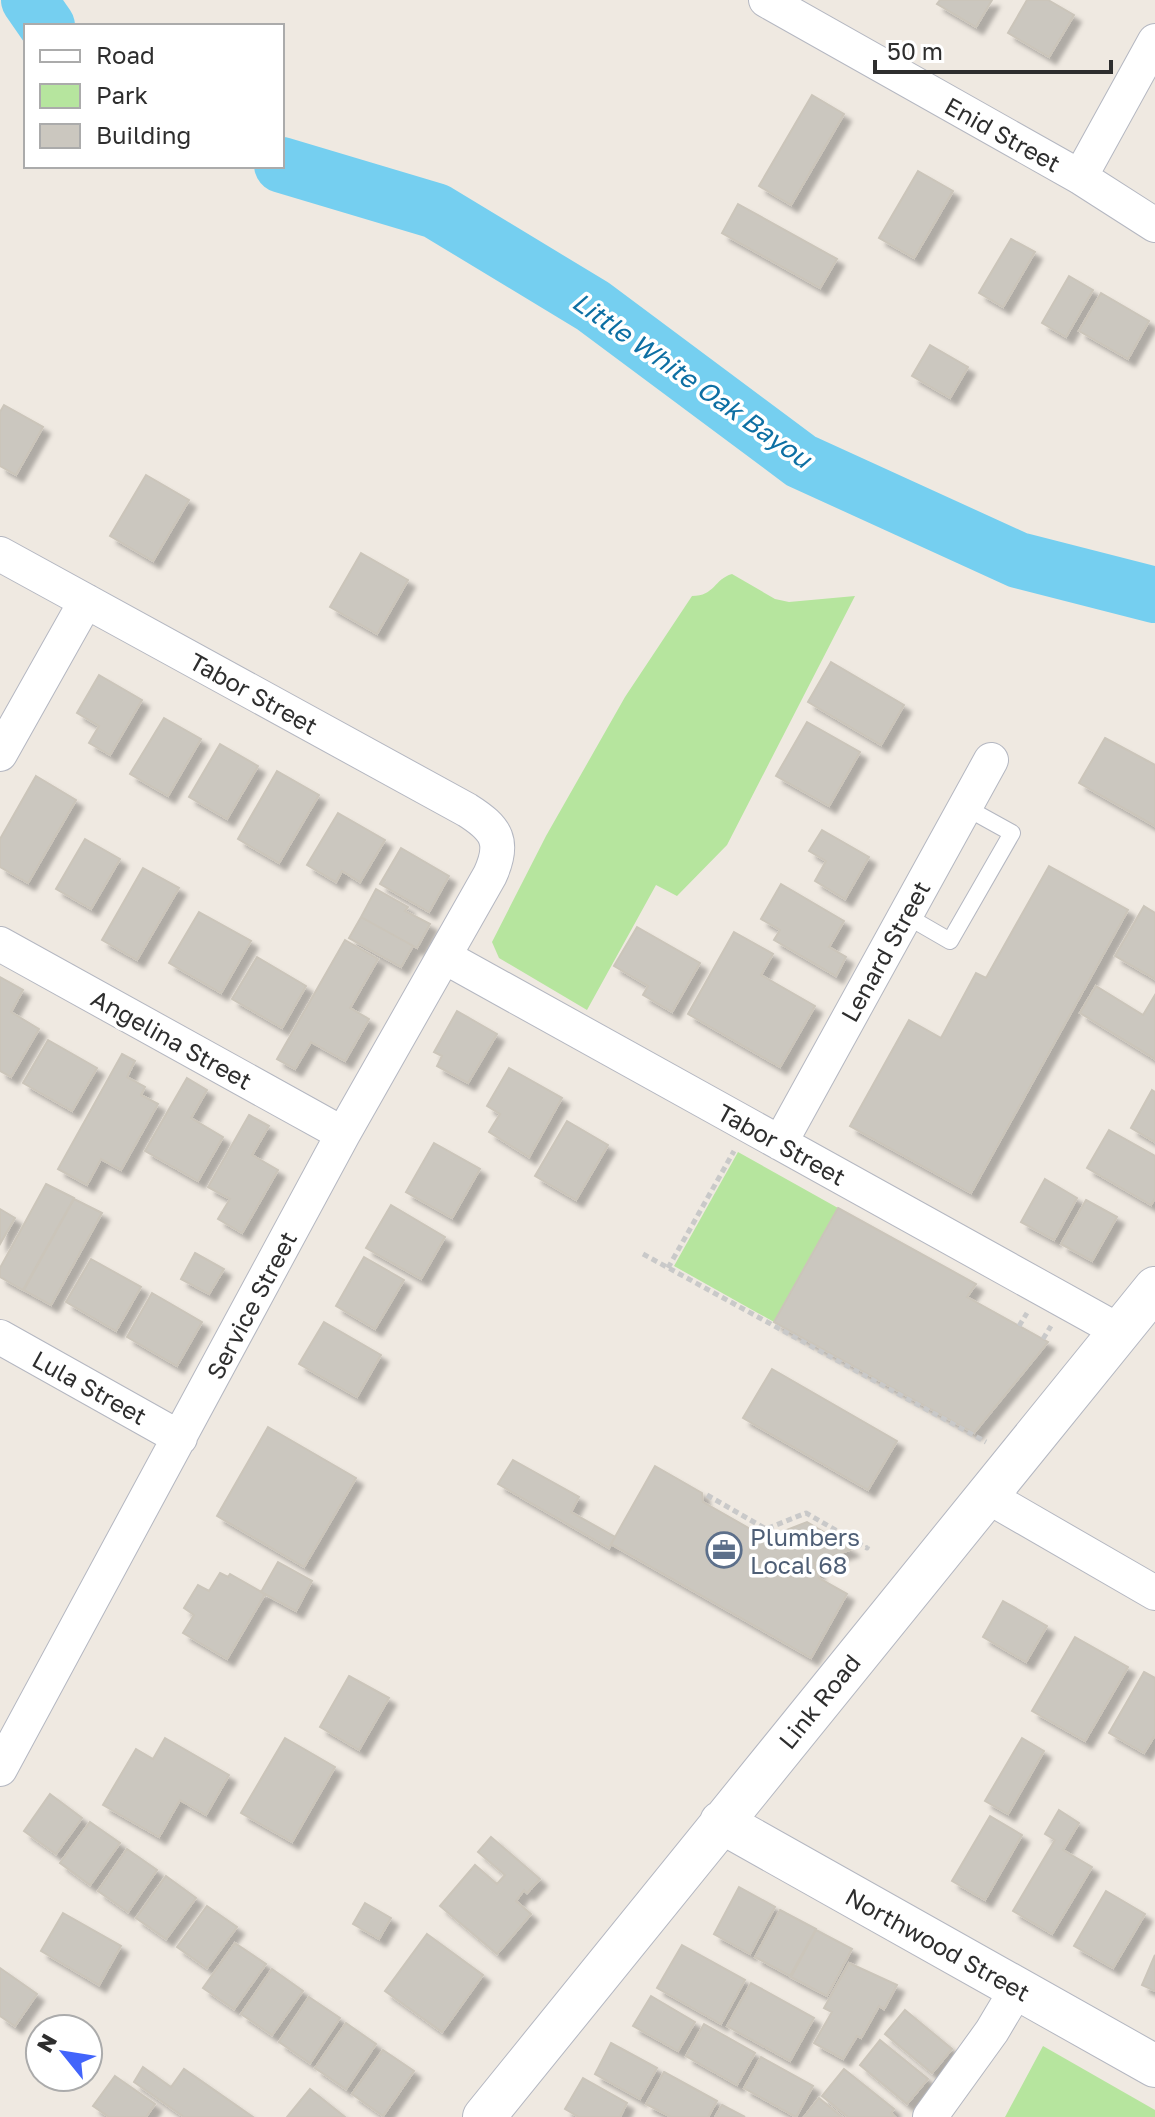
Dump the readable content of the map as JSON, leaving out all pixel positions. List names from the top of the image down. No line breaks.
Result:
{"streets":{"street":["Enid Street","Tabor Street","Lenard Street","Angelina Street","Service Street","Lula Street","Link Road","Northwood Street"]},"crossings":[["Tabor Street","Lenard Street"],["Tabor Street","Service Street"],["Tabor Street","Link Road"],["Angelina Street","Service Street"],["Service Street","Lula Street"],["Link Road","Northwood Street"]],"water":["Little White Oak Bayou"],"places":{"office":["Plumbers Local 68"]},"legend":["Road","Park","Building"],"scale_bar":"50 m","north":"top left"}
